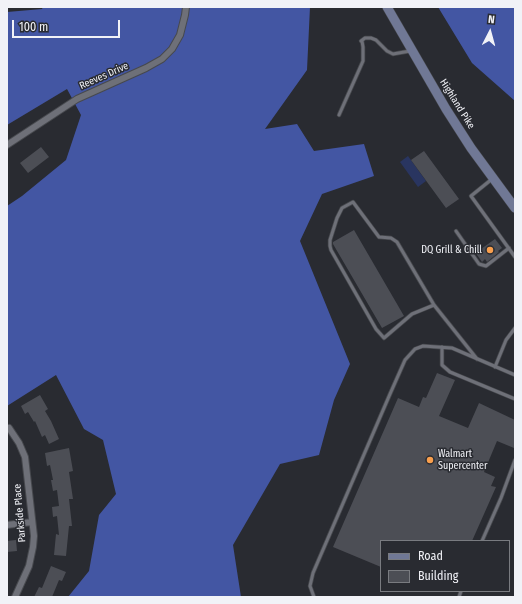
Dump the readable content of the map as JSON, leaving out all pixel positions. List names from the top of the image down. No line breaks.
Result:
{"streets":{"main road":["Highland Pike"],"street":["Reeves Drive","Parkside Place"]},"places":["DQ Grill & Chill","Walmart Supercenter"],"legend":["Road","Building"],"scale_bar":"100 m","north":"top"}
